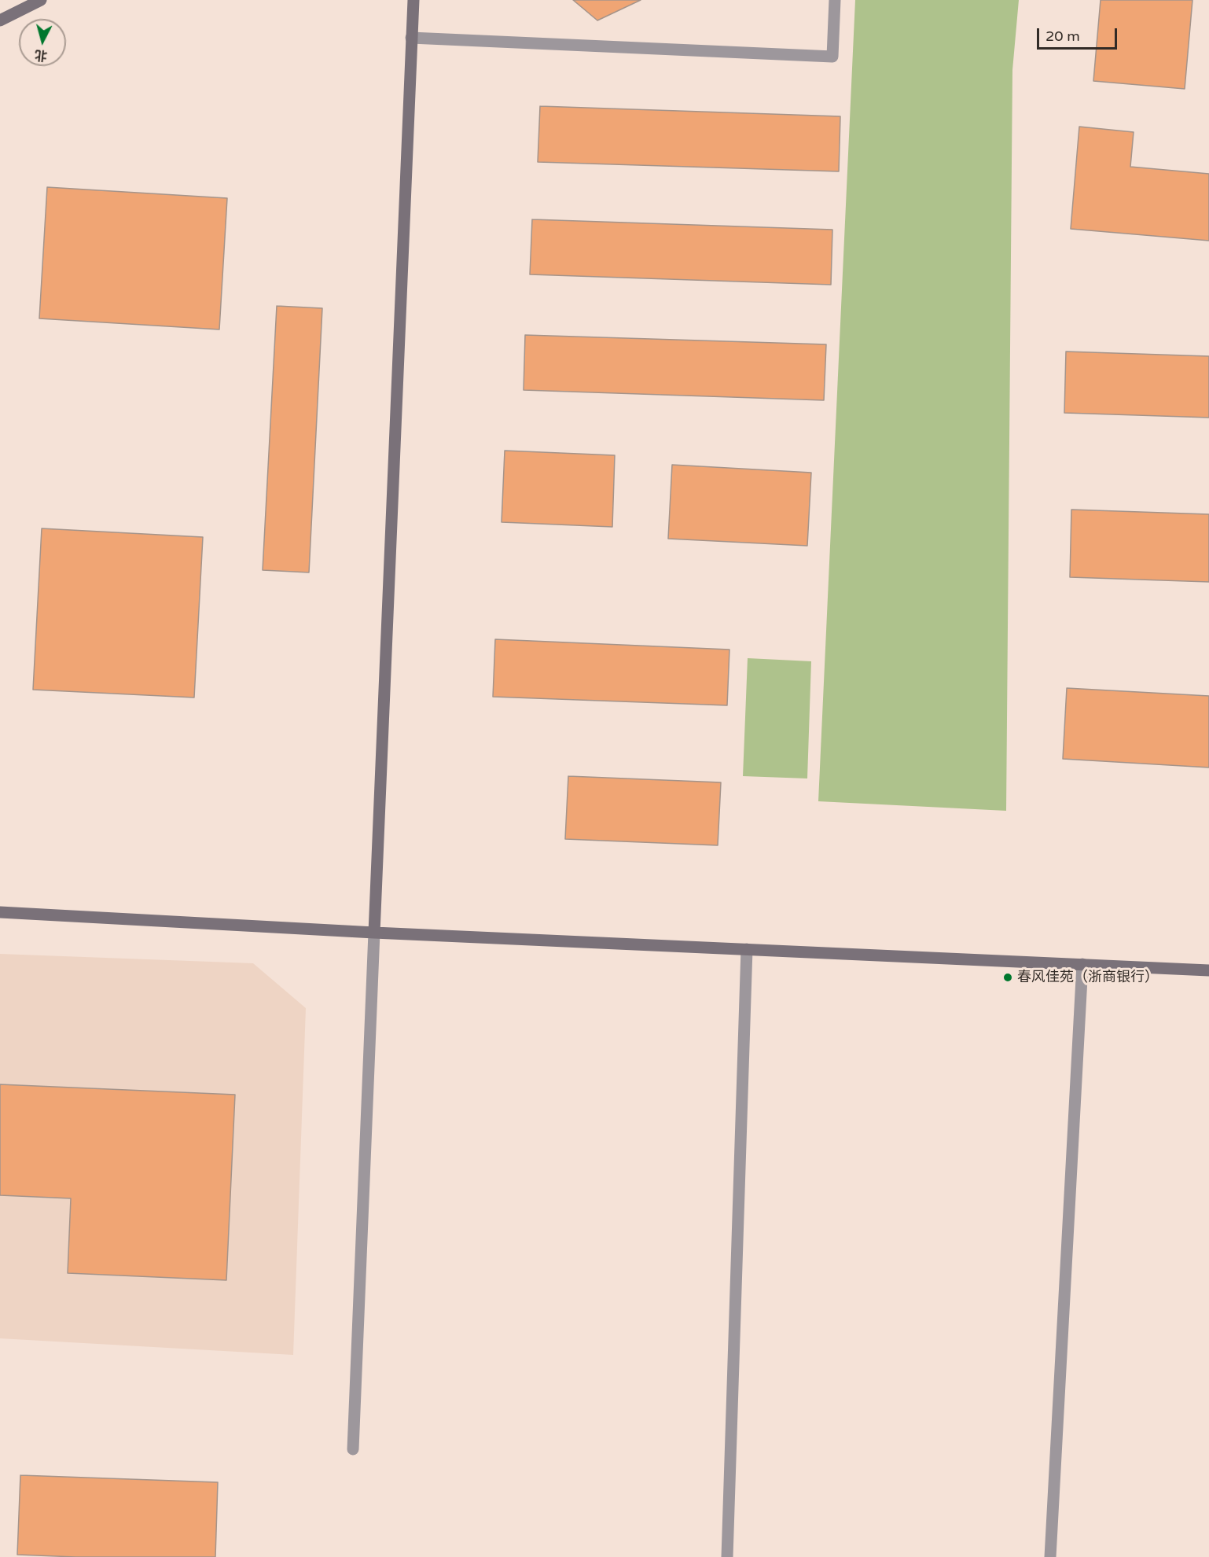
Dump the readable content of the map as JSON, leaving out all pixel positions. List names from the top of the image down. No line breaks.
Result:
{"places":["春风佳苑（浙商银行）"],"scale_bar":"20 m","north":"bottom"}
